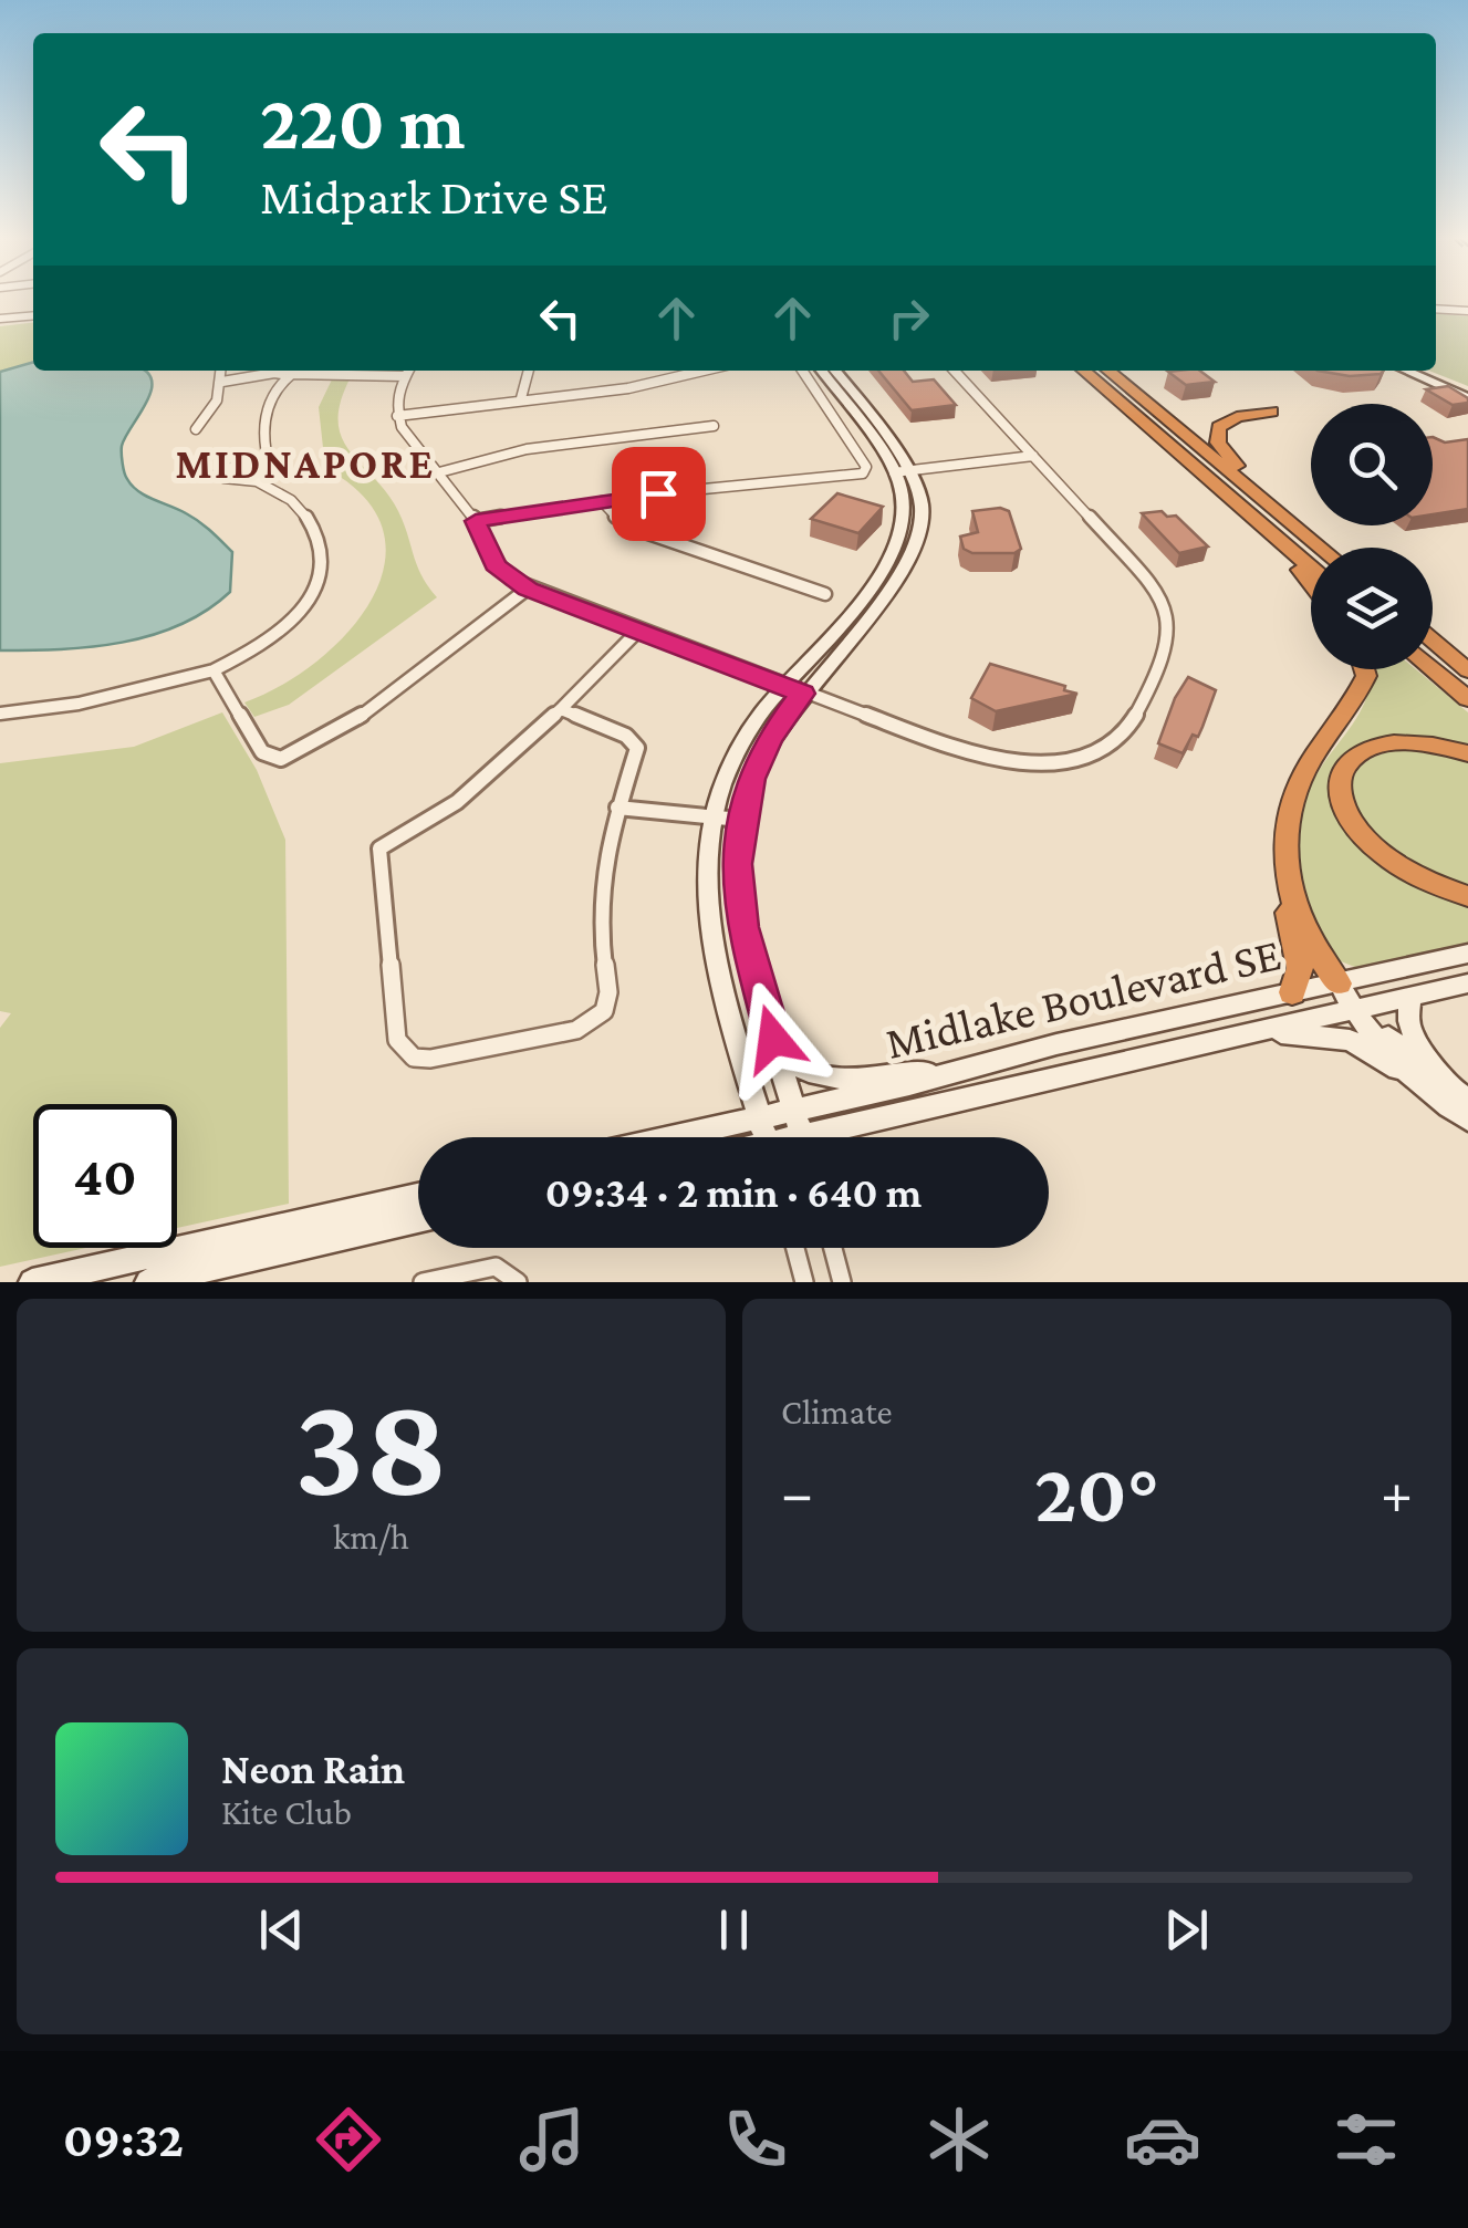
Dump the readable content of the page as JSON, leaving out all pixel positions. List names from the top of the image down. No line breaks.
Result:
{"streets":{"street":["Midlake Boulevard SE"]},"districts":["MIDNAPORE"],"page":{"turn":["220 m","Midpark Drive SE"],"limit":"40","trip":"09:34 · 2 min · 640 m","tile":[["38","km/h"],"Climate"],"heat":["−","20°","+"],"song":["Neon Rain","Kite Club"],"tabs":"09:32"}}
